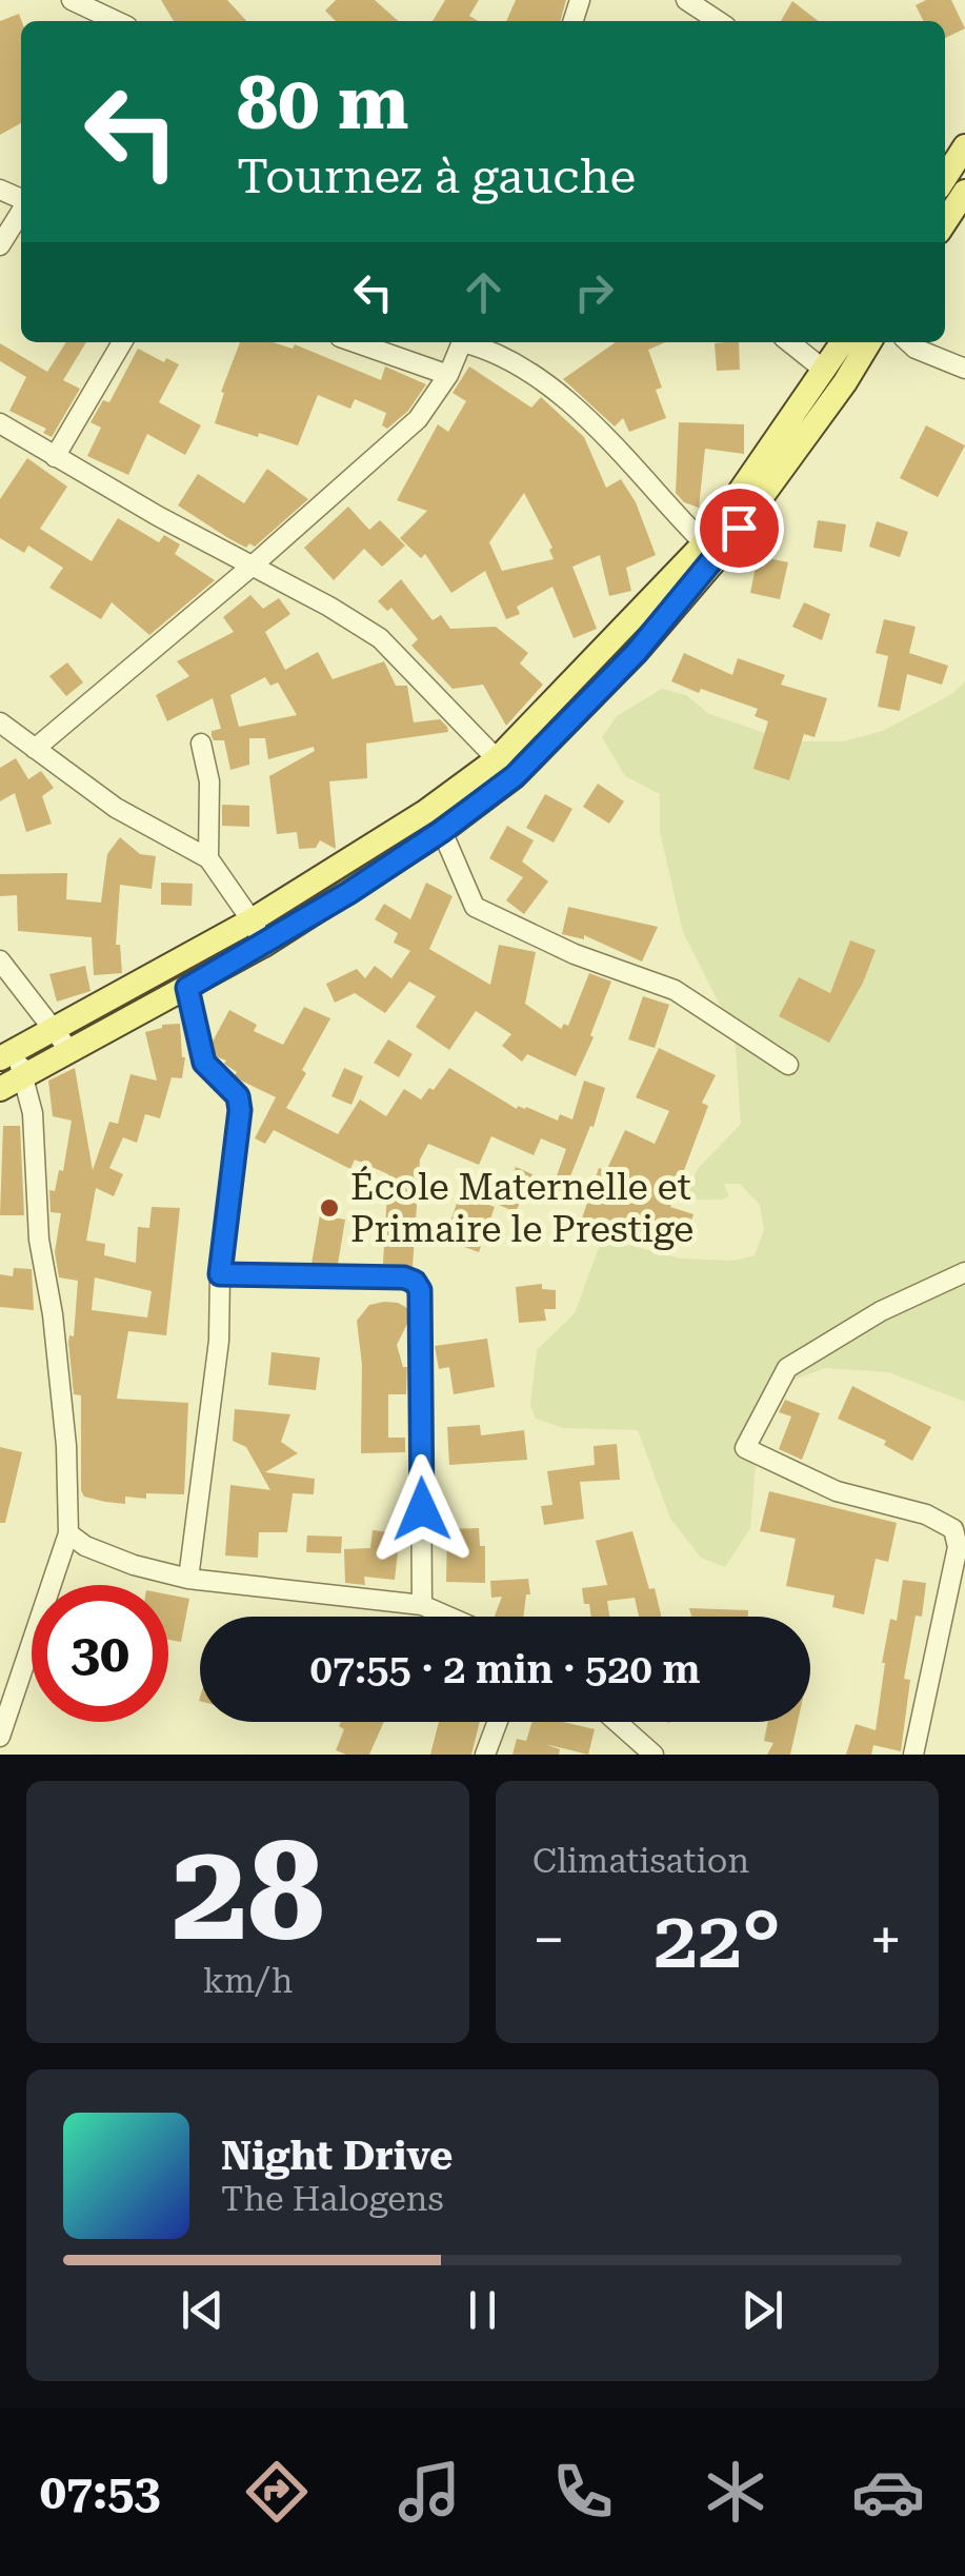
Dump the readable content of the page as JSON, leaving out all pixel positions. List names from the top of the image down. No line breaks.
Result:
{"places":["École Maternelle et Primaire le Prestige"],"page":{"turn":["80 m","Tournez à gauche"],"limit":"30","trip":"07:55 · 2 min · 520 m","tile":[["28","km/h"],"Climatisation"],"heat":["−","22°","+"],"song":["Night Drive","The Halogens"],"tabs":"07:53"}}
